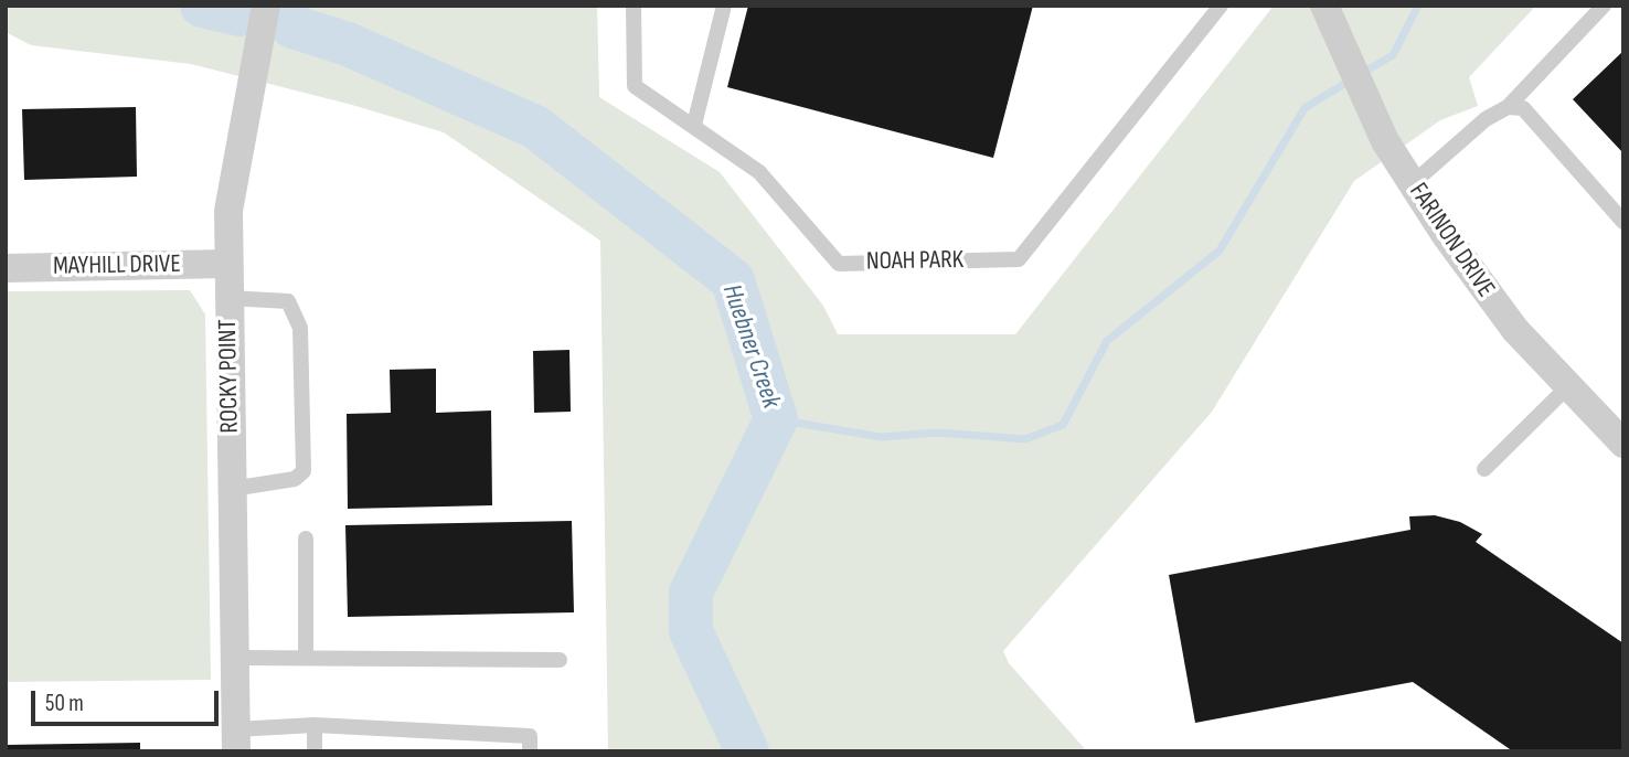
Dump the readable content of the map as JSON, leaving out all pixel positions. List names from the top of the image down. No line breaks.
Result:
{"streets":{"street":["FARINON DRIVE","MAYHILL DRIVE","ROCKY POINT"],"lane":["NOAH PARK"]},"crossings":[["MAYHILL DRIVE","ROCKY POINT"]],"water":["Huebner Creek"],"scale_bar":"50 m"}
